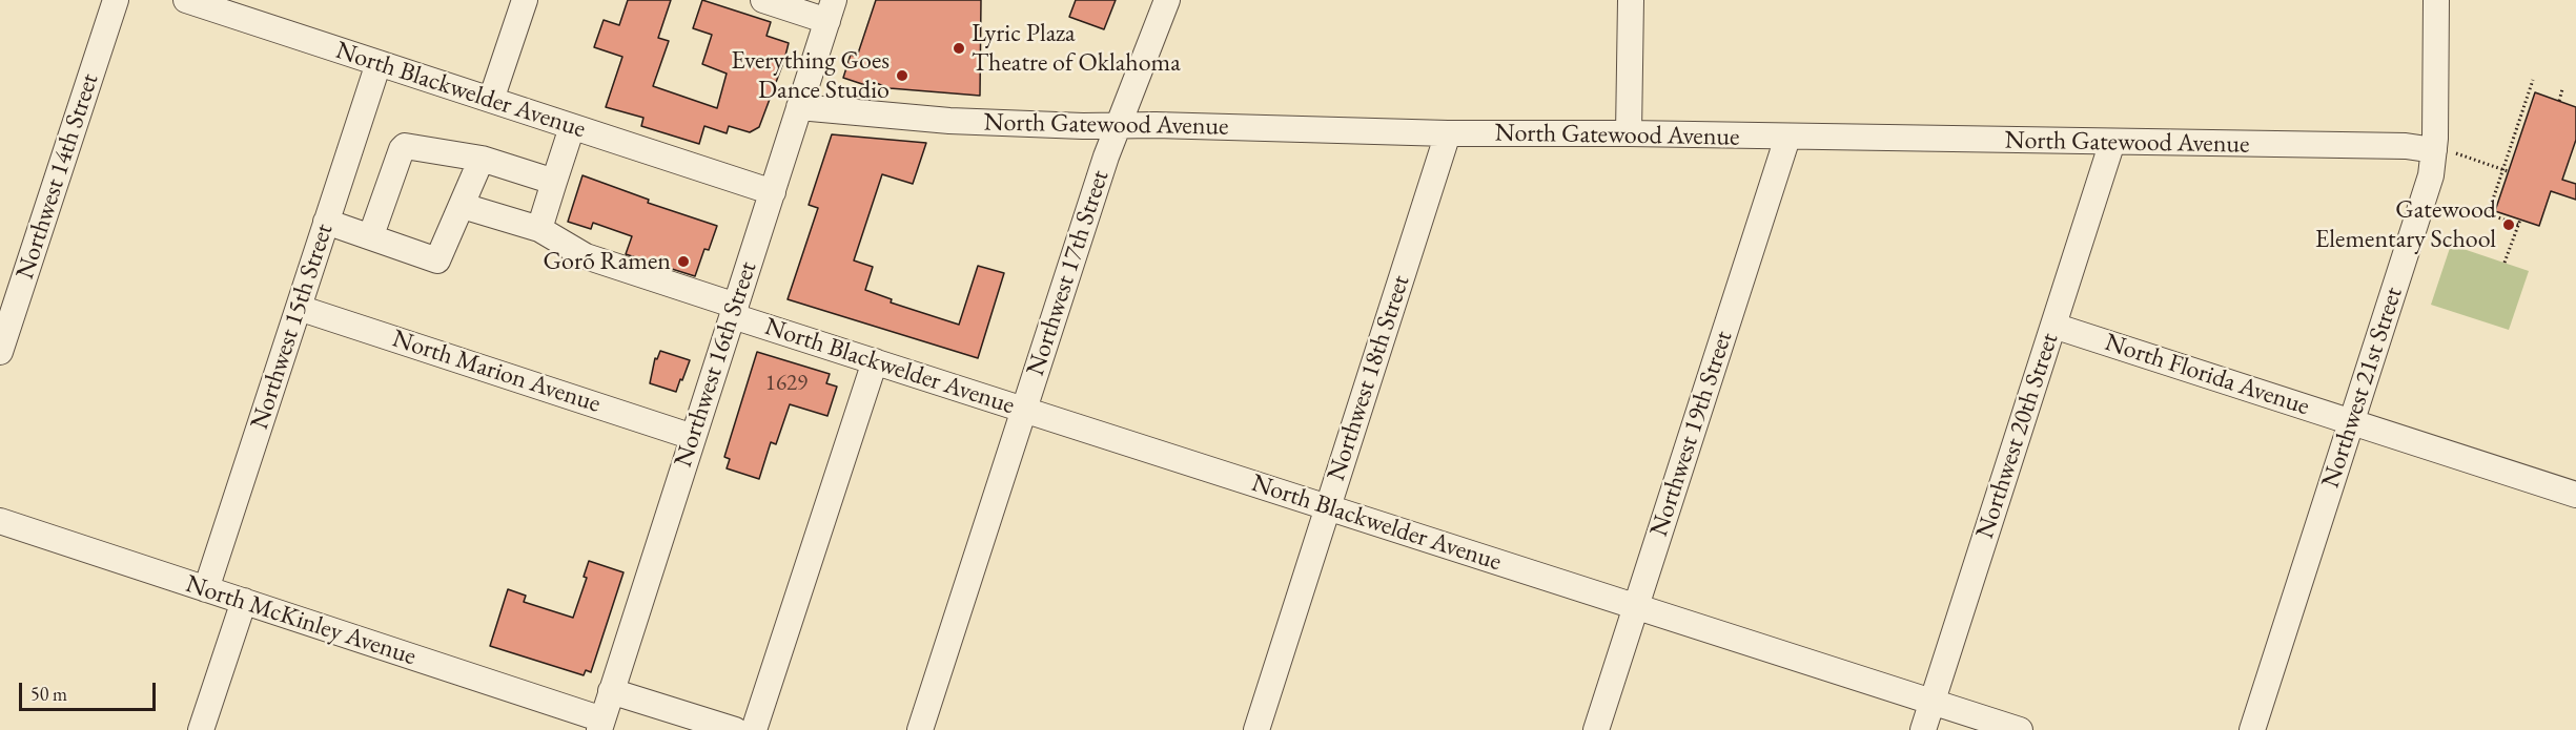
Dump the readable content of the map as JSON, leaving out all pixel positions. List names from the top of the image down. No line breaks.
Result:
{"streets":{"street":["North Blackwelder Avenue","North Gatewood Avenue","Northwest 14th Street","Northwest 17th Street","Northwest 15th Street","Northwest 16th Street","North Marion Avenue","North Florida Avenue","Northwest 18th Street","Northwest 21st Street","Northwest 19th Street","Northwest 20th Street","North McKinley Avenue"]},"crossings":[["North Blackwelder Avenue","Northwest 17th Street"],["North Blackwelder Avenue","Northwest 15th Street"],["North Blackwelder Avenue","Northwest 16th Street"],["North Blackwelder Avenue","Northwest 18th Street"],["North Blackwelder Avenue","Northwest 19th Street"],["North Blackwelder Avenue","Northwest 20th Street"],["North Gatewood Avenue","Northwest 17th Street"],["North Gatewood Avenue","Northwest 16th Street"],["North Gatewood Avenue","Northwest 18th Street"],["North Gatewood Avenue","Northwest 21st Street"],["North Gatewood Avenue","Northwest 19th Street"],["North Gatewood Avenue","Northwest 20th Street"],["Northwest 15th Street","North Marion Avenue"],["Northwest 15th Street","North McKinley Avenue"],["Northwest 16th Street","North Marion Avenue"],["Northwest 16th Street","North McKinley Avenue"],["North Florida Avenue","Northwest 21st Street"],["North Florida Avenue","Northwest 20th Street"]],"places":["Lyric Plaza Theatre of Oklahoma","Everything Goes Dance Studio","Gatewood Elementary School","Gorõ Ramen"],"house_numbers":["1629"],"scale_bar":"50 m"}
